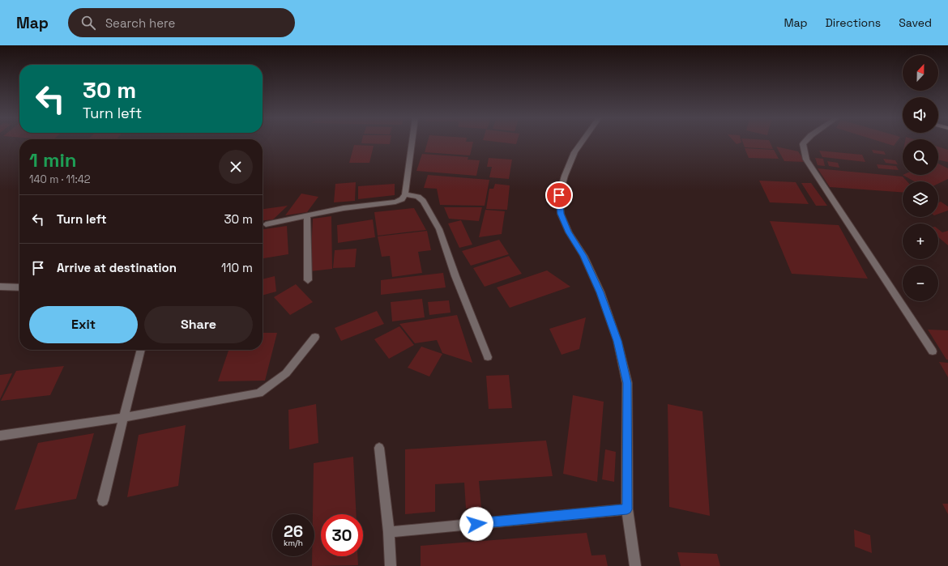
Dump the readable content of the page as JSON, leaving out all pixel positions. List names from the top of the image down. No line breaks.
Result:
{"north":"top","page":{"header":"Map","search":"Search here","nav":["Map","Directions","Saved"],"map_buttons":["+","−"],"turn":["30 m","Turn left"],"heading":["1 min","140 m · 11:42"],"list":[{"name":"Turn left","value":"30 m"},{"name":"Arrive at destination","value":"110 m"}],"buttons":["Exit","Share"],"speed":"26 km/h","limit":"30"}}
